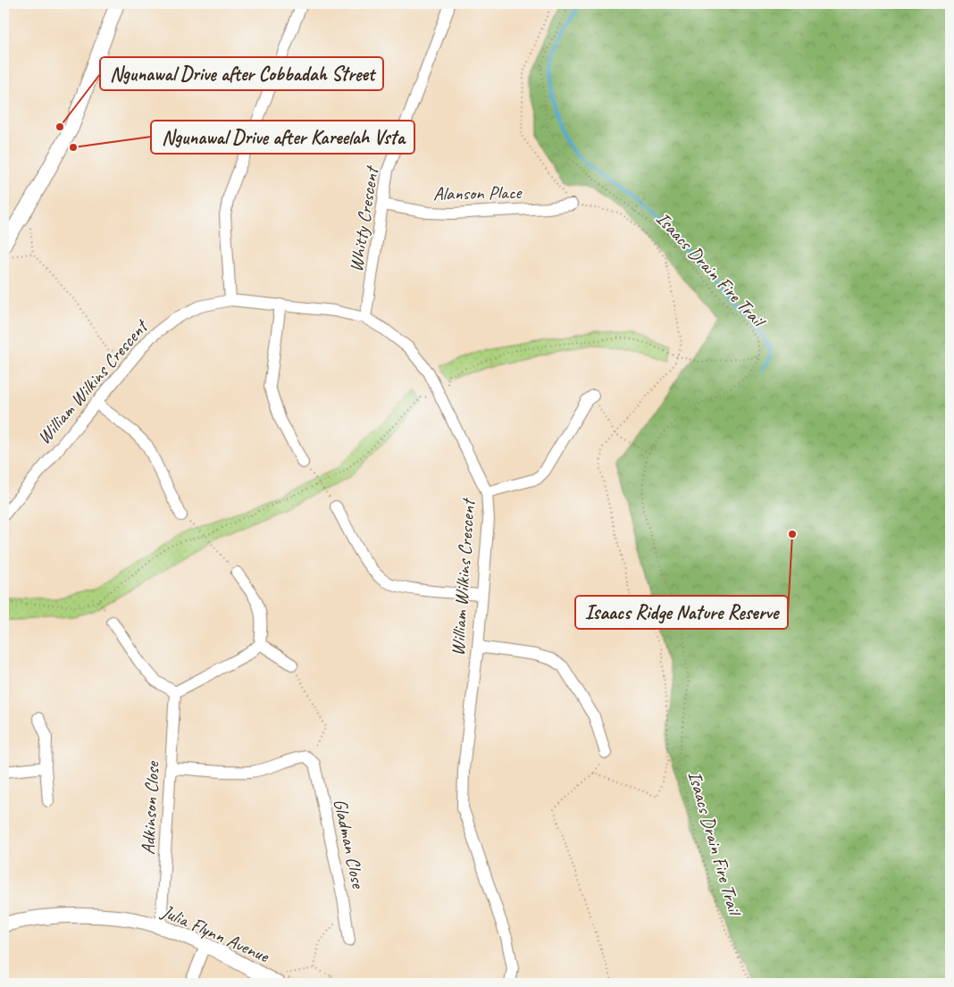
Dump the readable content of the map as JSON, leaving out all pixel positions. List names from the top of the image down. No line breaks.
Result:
{"streets":{"street":["Alanson Place","Whitty Crescent","William Wilkins Crescent","Adkinson Close","Gladman Close","Julia Flynn Avenue"],"path":["Isaacs Drain Fire Trail"]},"crossings":[["Alanson Place","Whitty Crescent"],["Whitty Crescent","William Wilkins Crescent"],["Adkinson Close","Julia Flynn Avenue"]],"places":["Ngunawal Drive after Cobbadah Street","Ngunawal Drive after Kareelah Vsta","Isaacs Ridge Nature Reserve"]}
